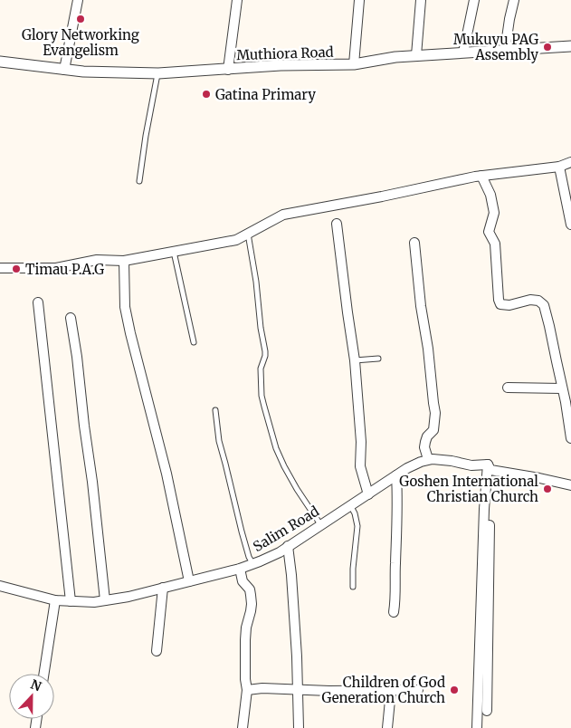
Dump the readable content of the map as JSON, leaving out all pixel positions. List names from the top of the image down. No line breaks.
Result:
{"streets":{"street":["Muthiora Road","Salim Road"]},"places":["Glory Networking Evangelism","Mukuyu PAG Assembly","Gatina Primary","Timau P.A.G","Goshen International Christian Church","Children of God Generation Church"],"north":"top"}
